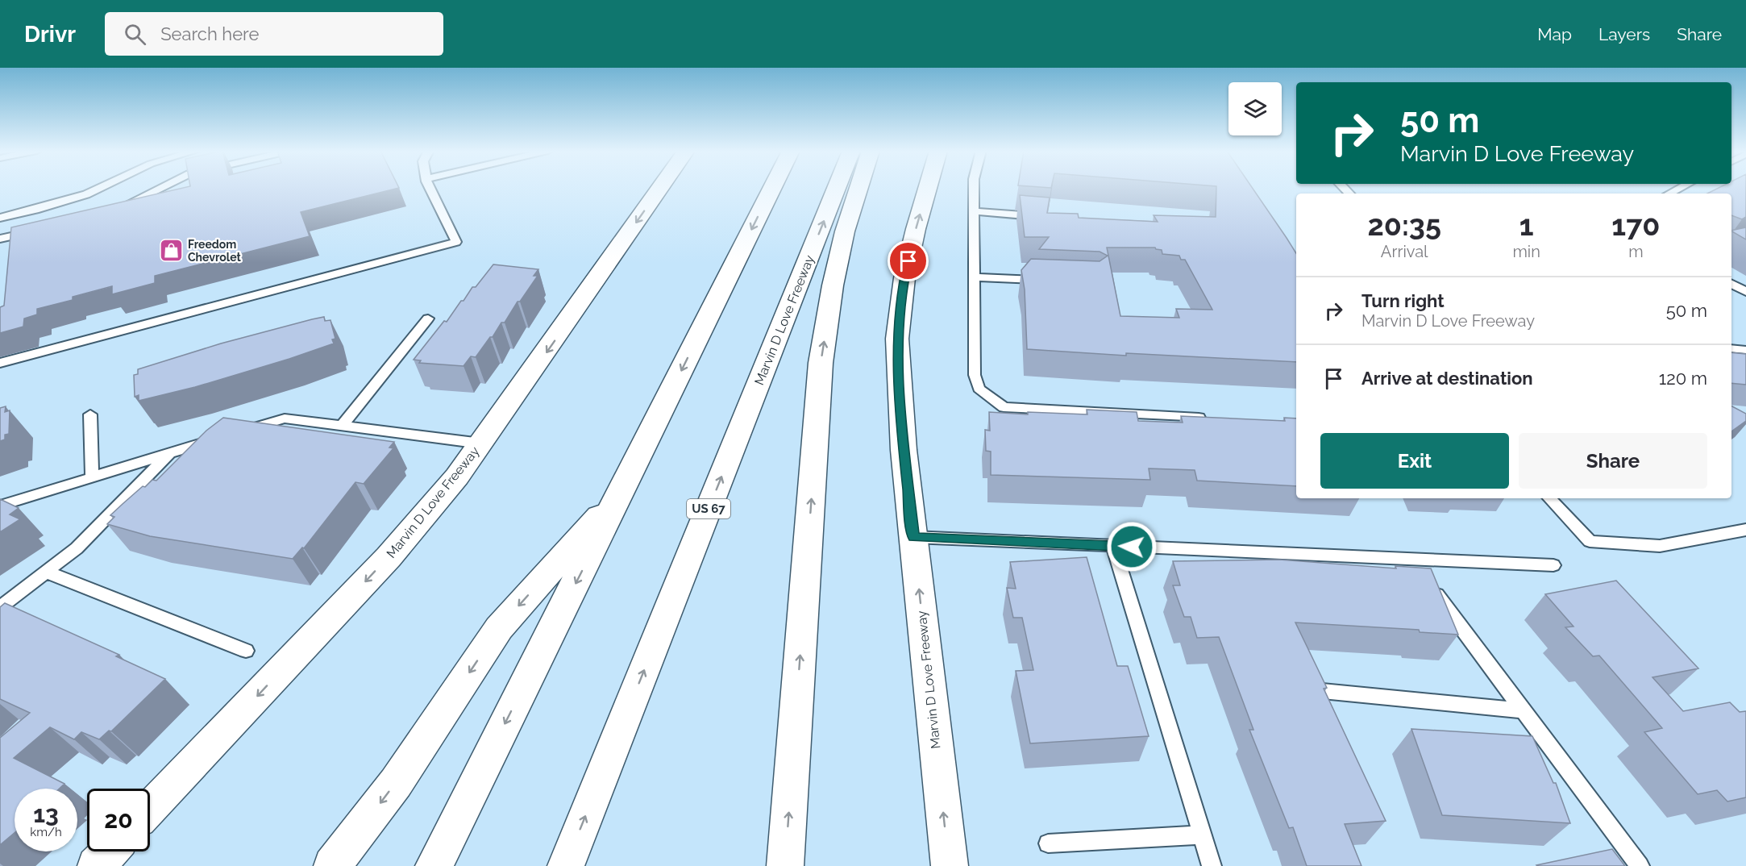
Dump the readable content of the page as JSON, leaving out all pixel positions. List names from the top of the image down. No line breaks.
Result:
{"streets":{"main road":["Marvin D Love Freeway","US 67"]},"places":{"shop":["Freedom Chevrolet"]},"page":{"header":"Drivr","search":"Search here","nav":["Map","Layers","Share"],"turn":["50 m","Marvin D Love Freeway"],"eta":["20:35","Arrival","1","min","170","m"],"list":[{"name":"Turn right","note":"Marvin D Love Freeway","value":"50 m"},{"name":"Arrive at destination","value":"120 m"}],"buttons":["Exit","Share"],"speed":"13 km/h","limit":"20"}}
